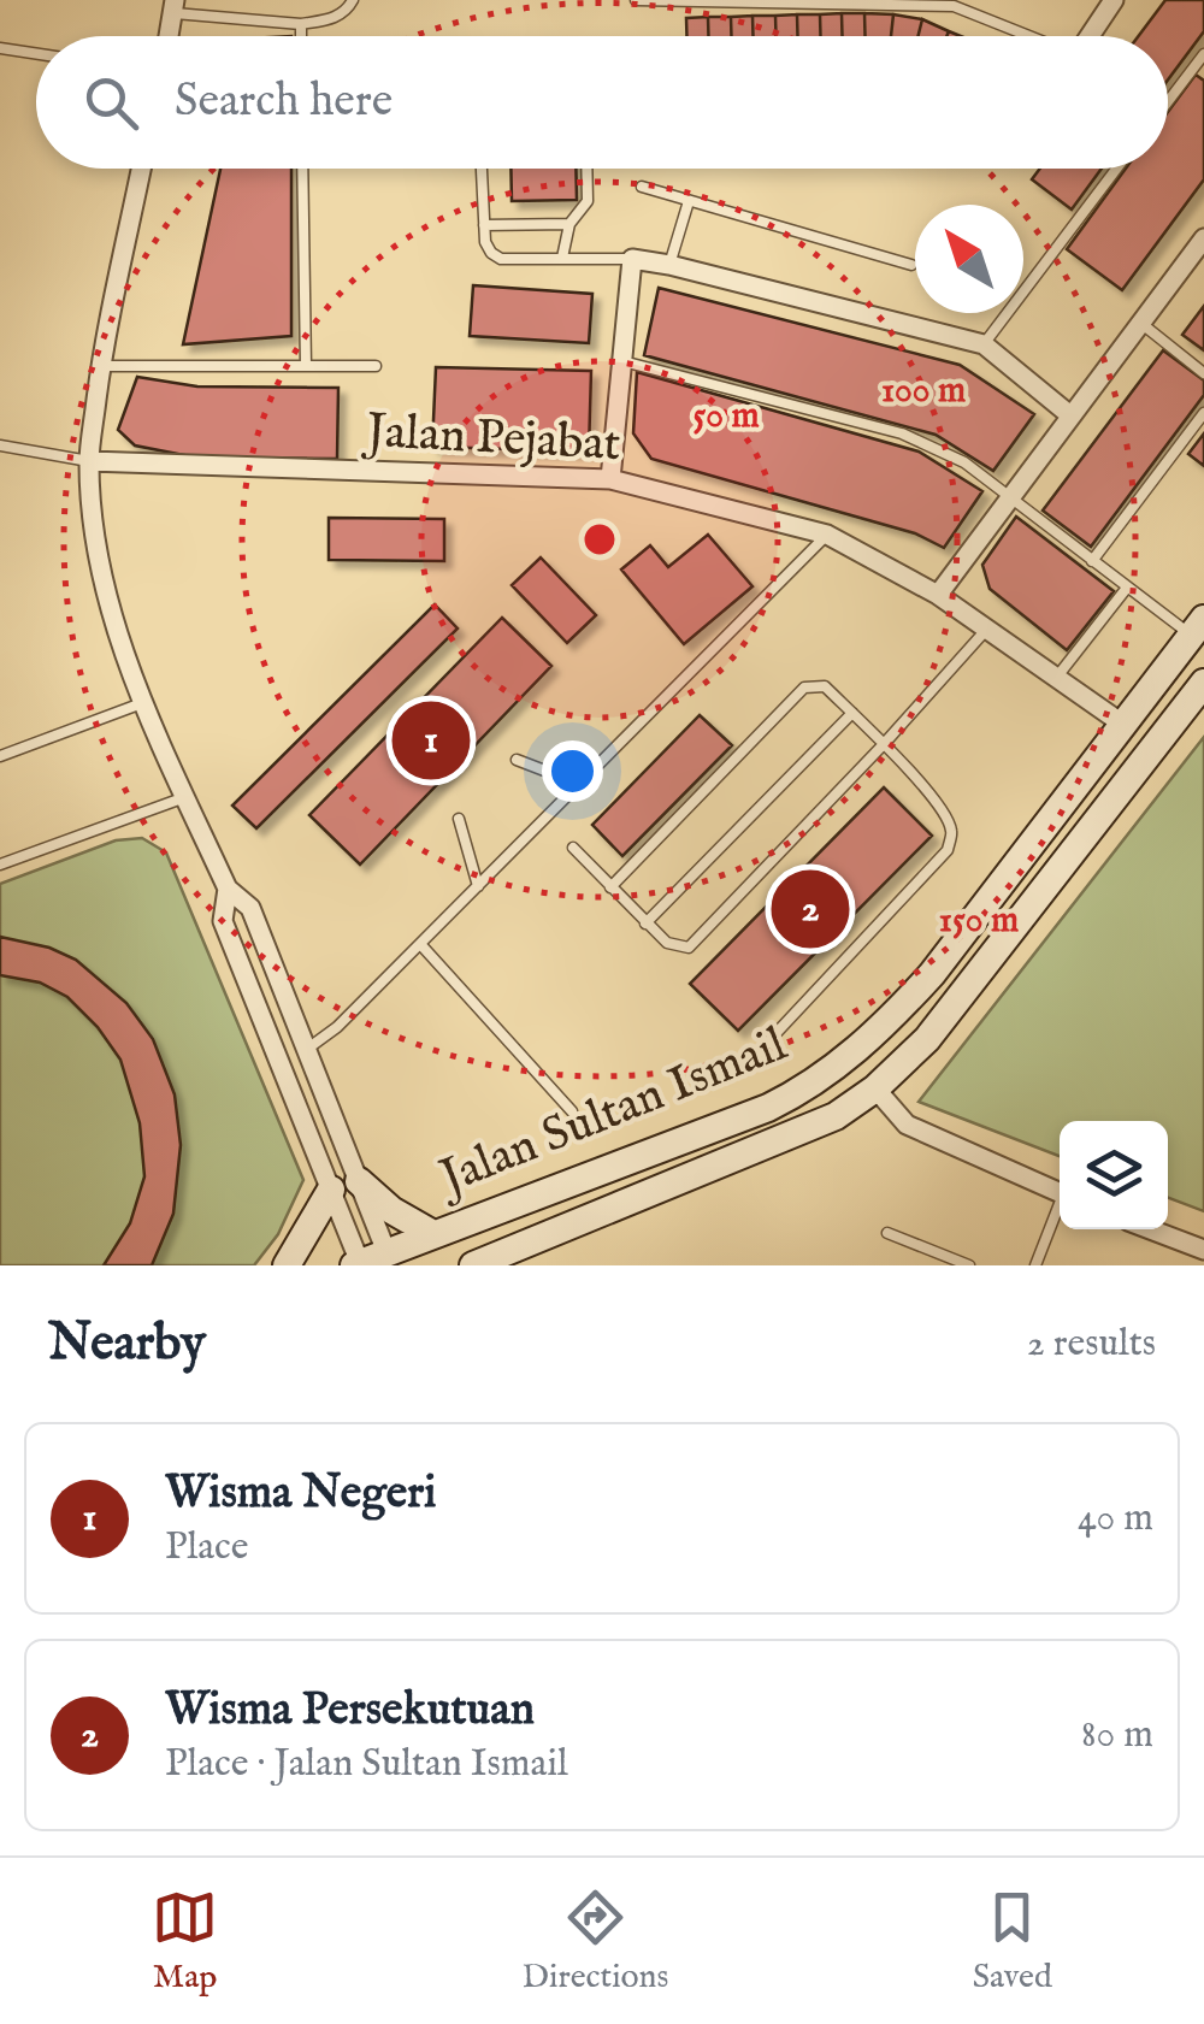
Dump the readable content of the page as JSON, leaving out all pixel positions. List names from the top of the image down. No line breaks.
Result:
{"streets":{"main road":["Jalan Sultan Ismail"],"street":["Jalan Pejabat"]},"crossings":[["Jalan Pejabat","Jalan Sultan Ismail"]],"north":"top left","page":{"search":"Search here","pins":["1","2"],"heading":["Nearby","2 results"],"list":[{"mark":"1","name":"Wisma Negeri","note":"Place","value":"40 m"},{"mark":"2","name":"Wisma Persekutuan","note":"Place · Jalan Sultan Ismail","value":"80 m"}],"nav":["Map","Directions","Saved"]},"rings":["100 m","50 m","150 m"]}
